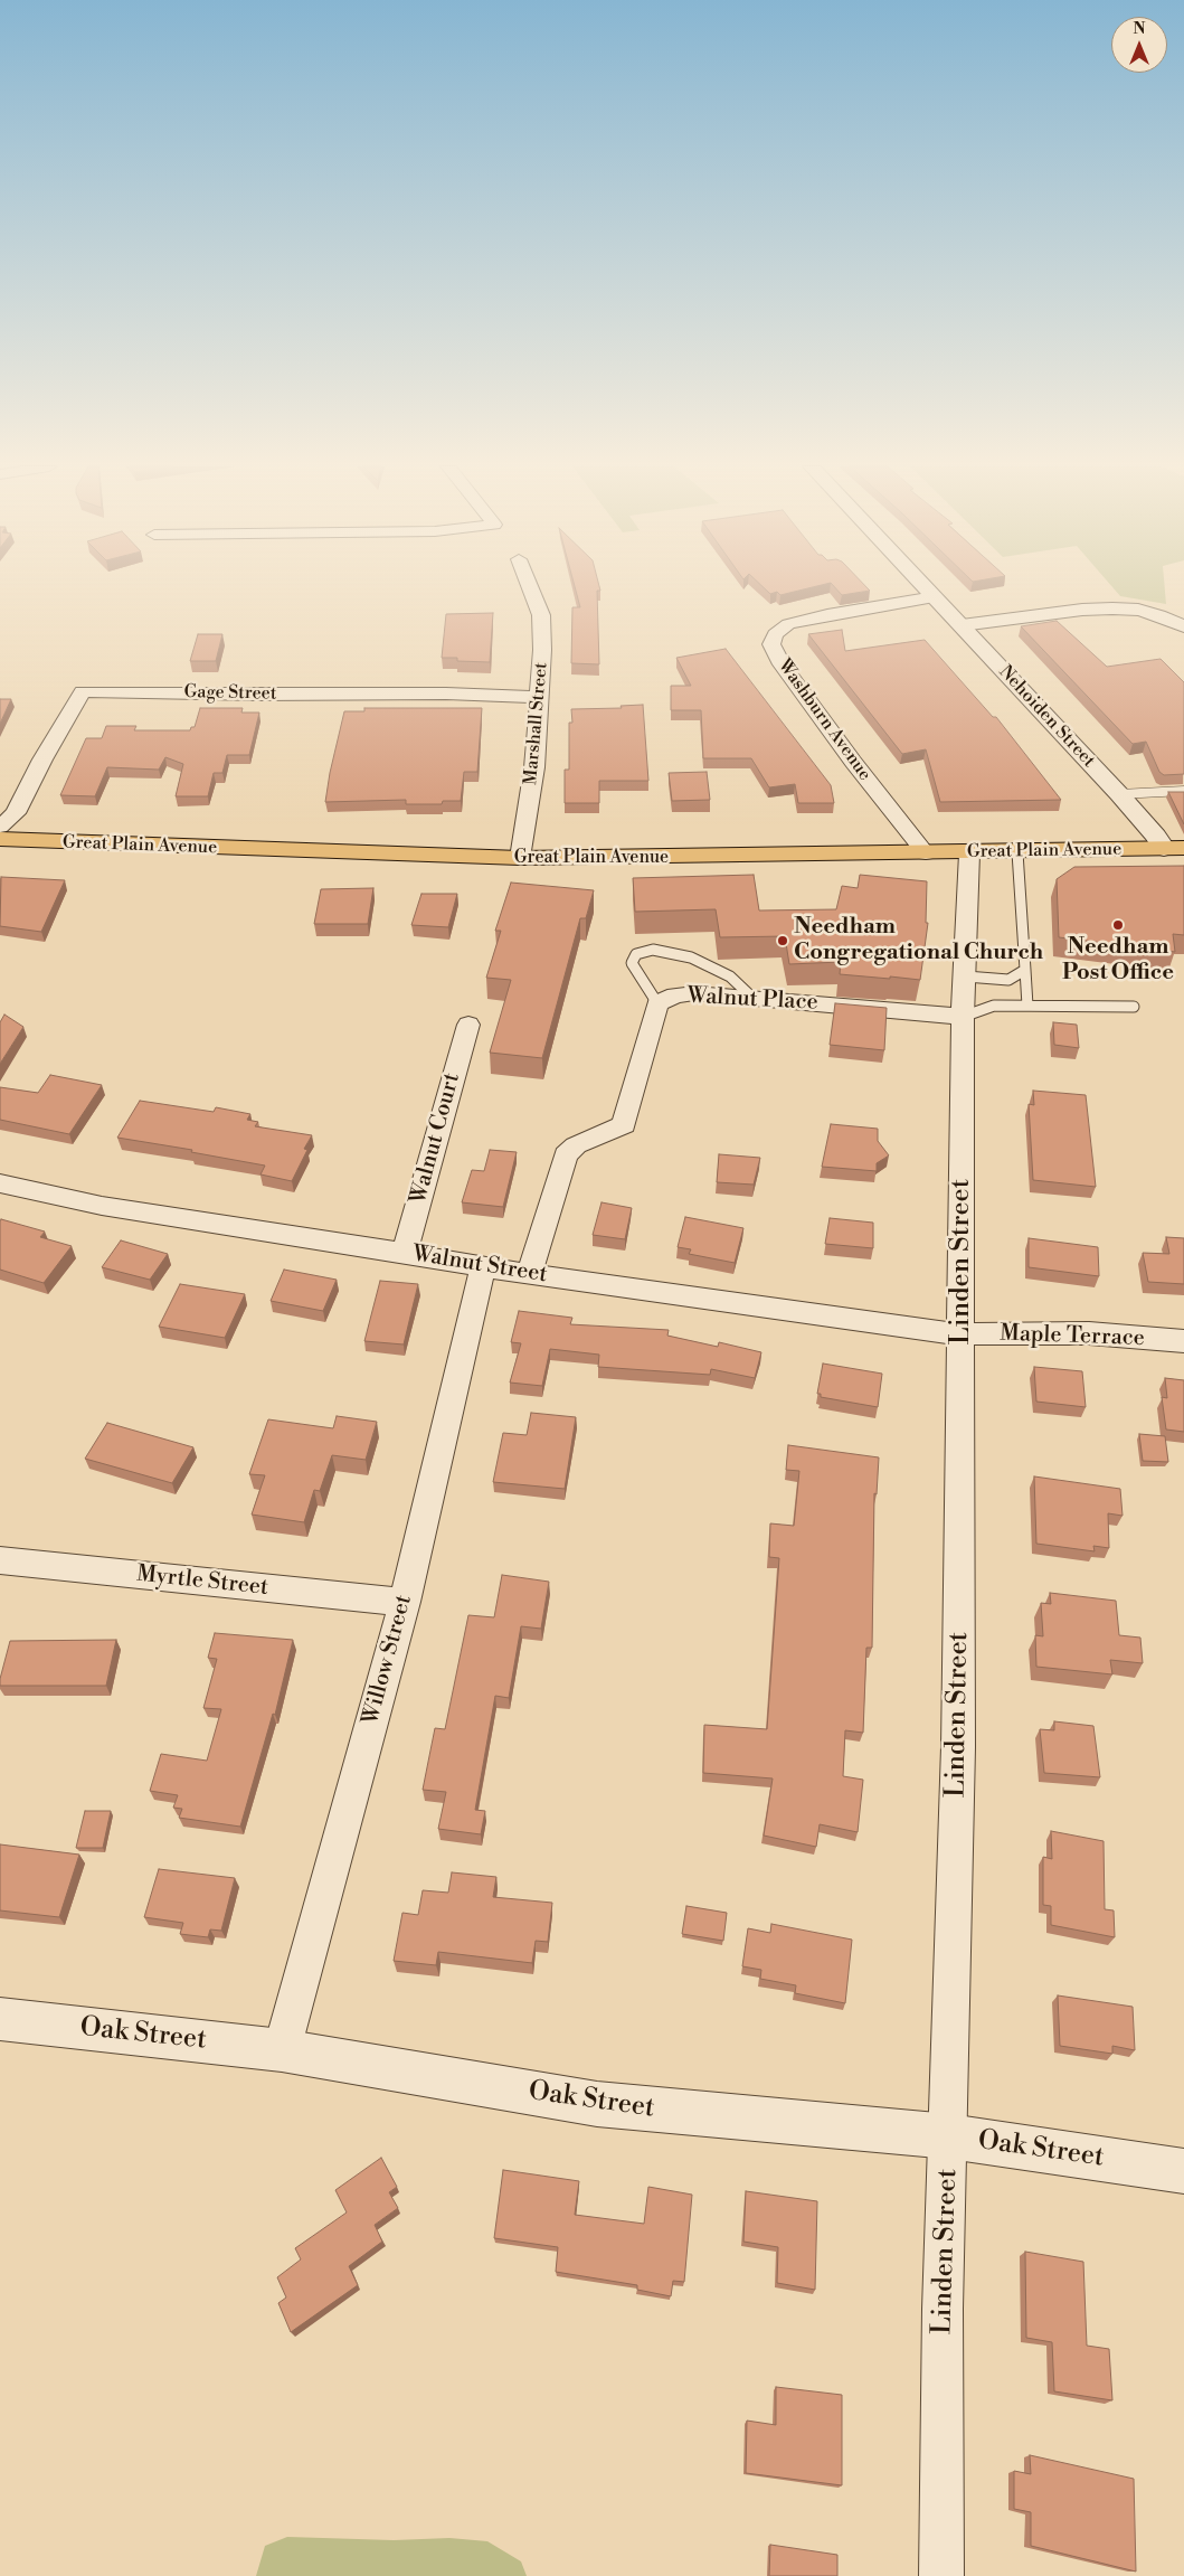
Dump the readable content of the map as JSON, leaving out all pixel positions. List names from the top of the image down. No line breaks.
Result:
{"streets":{"main road":["Great Plain Avenue"],"street":["Gage Street","Nehoiden Street","Washburn Avenue","Marshall Street","Walnut Place","Walnut Court","Linden Street","Walnut Street","Maple Terrace","Myrtle Street","Willow Street","Oak Street"]},"crossings":[["Gage Street","Marshall Street"],["Nehoiden Street","Washburn Avenue"],["Nehoiden Street","Great Plain Avenue"],["Washburn Avenue","Great Plain Avenue"],["Marshall Street","Great Plain Avenue"],["Great Plain Avenue","Linden Street"],["Walnut Place","Linden Street"],["Walnut Place","Walnut Street"],["Walnut Court","Walnut Street"],["Linden Street","Walnut Street"],["Linden Street","Maple Terrace"],["Linden Street","Oak Street"],["Walnut Street","Maple Terrace"],["Walnut Street","Willow Street"],["Myrtle Street","Willow Street"],["Willow Street","Oak Street"]],"places":["Needham Post Office","Needham Congregational Church"],"north":"top"}
